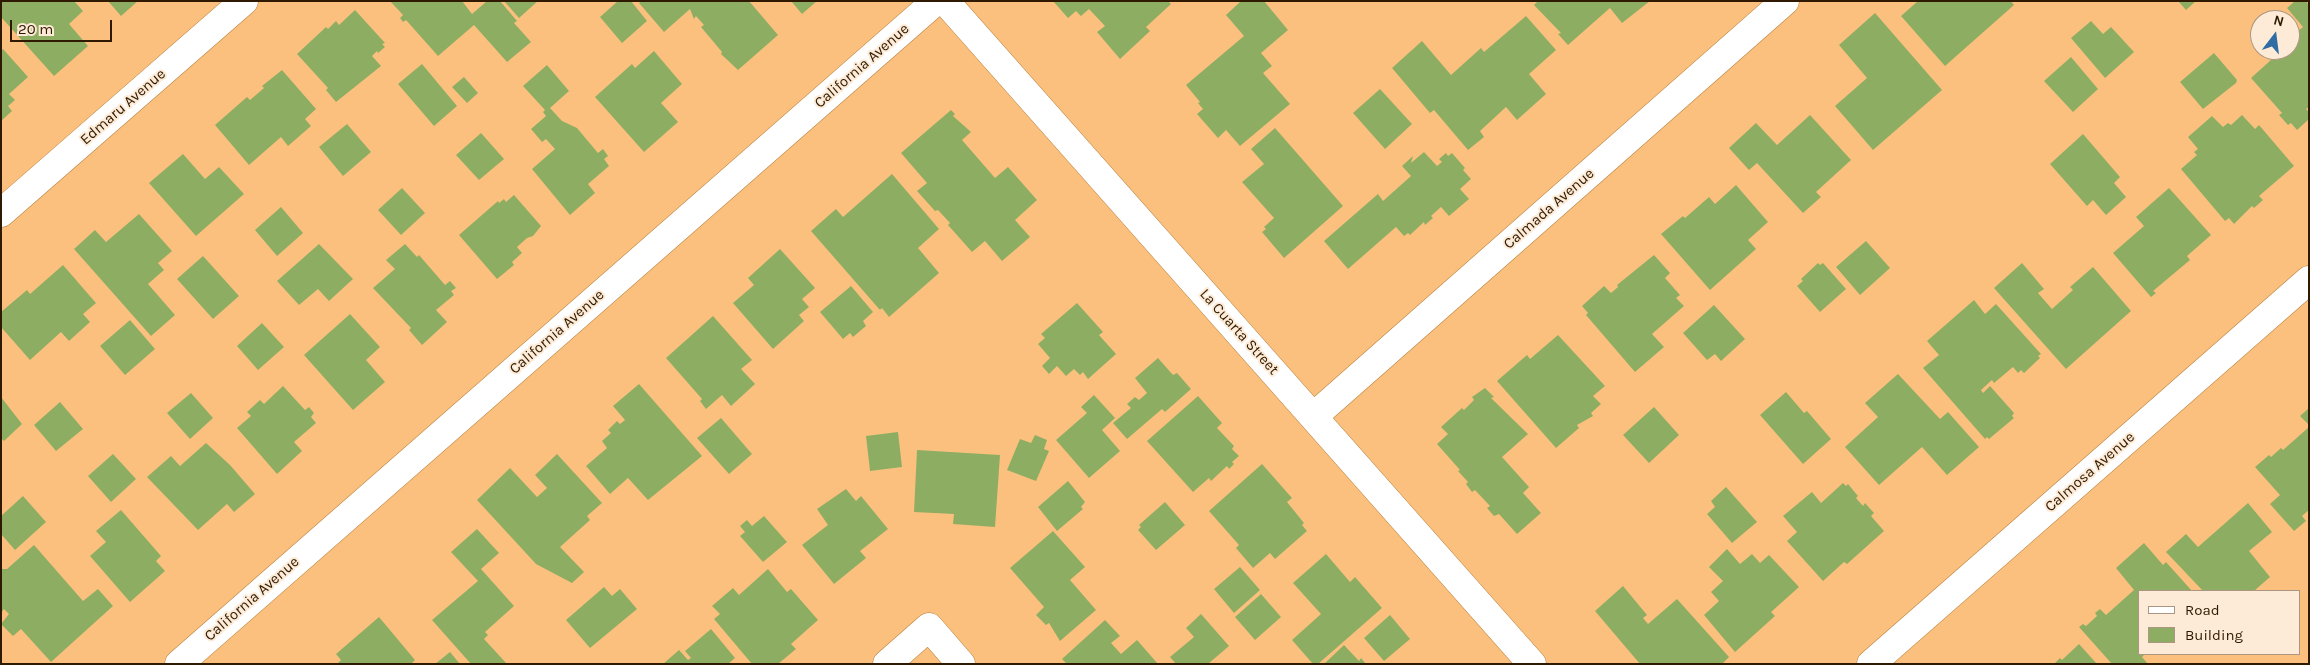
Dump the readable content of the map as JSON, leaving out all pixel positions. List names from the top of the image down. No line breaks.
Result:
{"streets":{"street":["California Avenue","Edmaru Avenue","Calmada Avenue","La Cuarta Street","Calmosa Avenue"]},"crossings":[["Calmada Avenue","La Cuarta Street"]],"legend":["Road","Building"],"scale_bar":"20 m","north":"top"}
